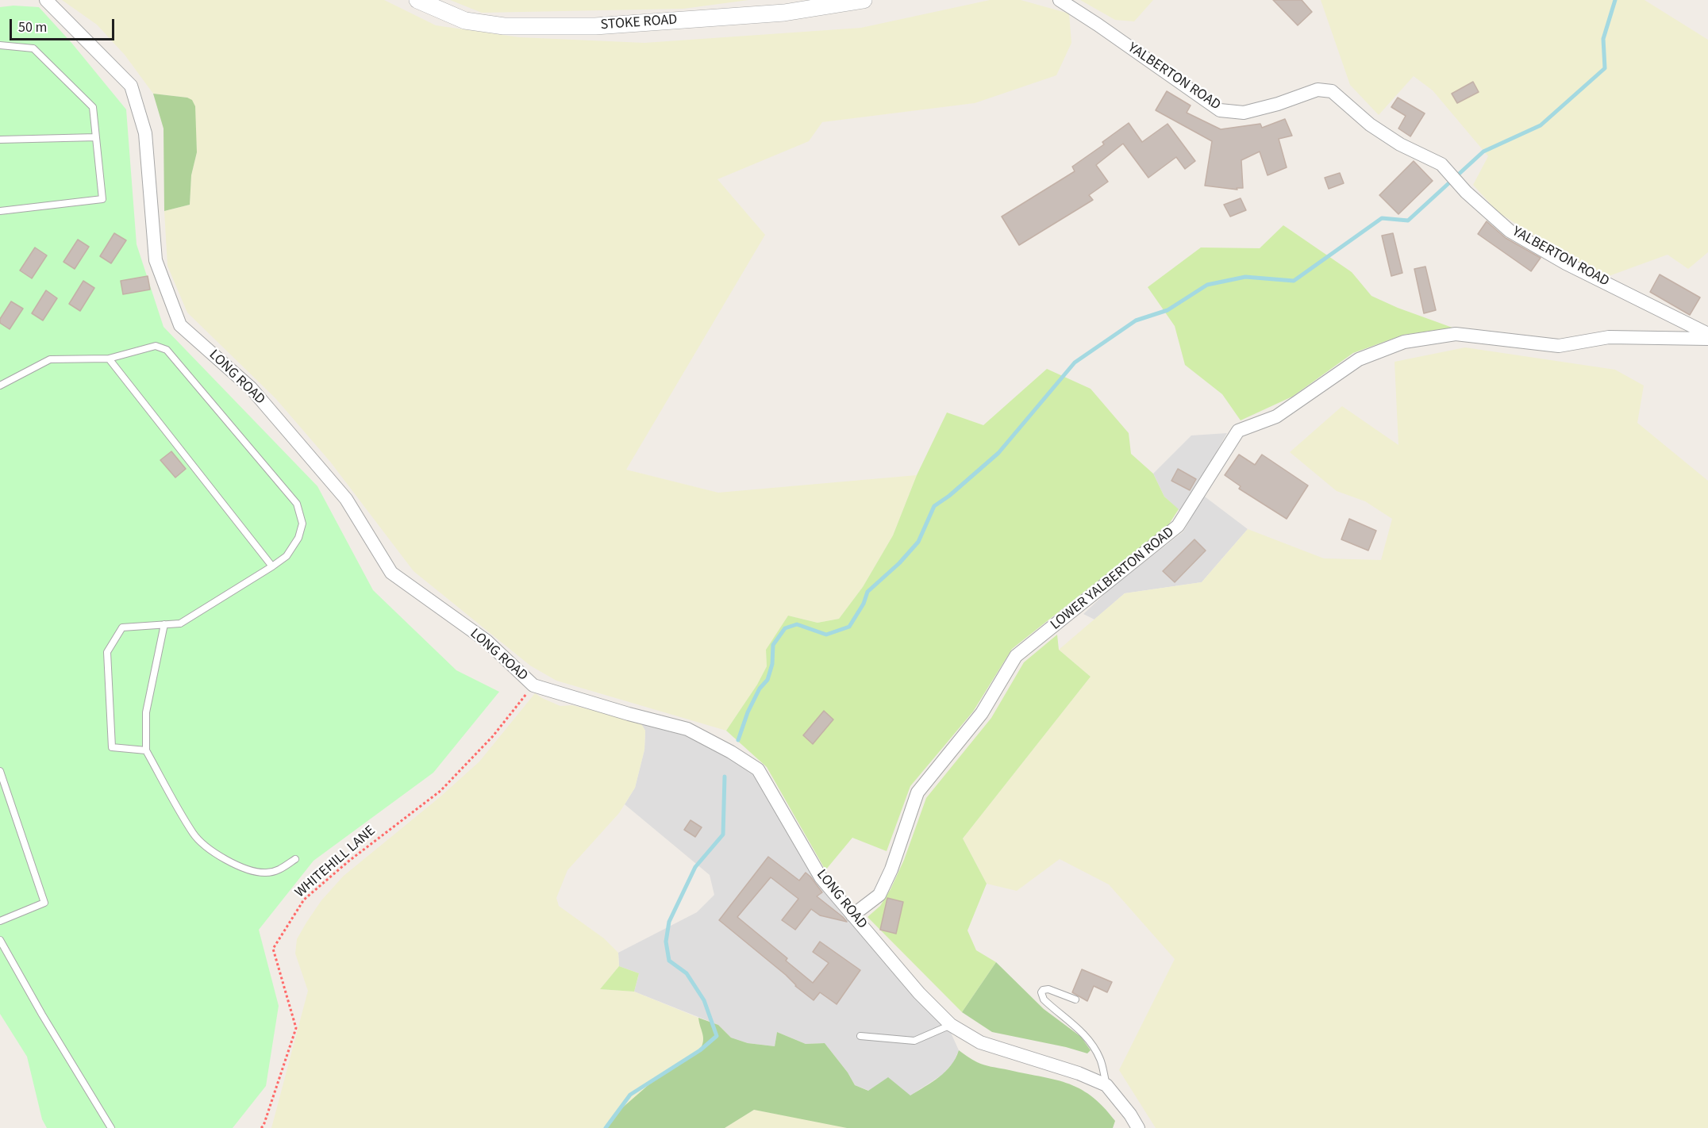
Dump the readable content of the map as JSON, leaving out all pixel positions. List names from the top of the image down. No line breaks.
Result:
{"streets":{"street":["STOKE ROAD","YALBERTON ROAD","LONG ROAD","LOWER YALBERTON ROAD"],"path":["WHITEHILL LANE"]},"crossings":[["LONG ROAD","LOWER YALBERTON ROAD"],["LONG ROAD","WHITEHILL LANE"]],"scale_bar":"50 m"}
